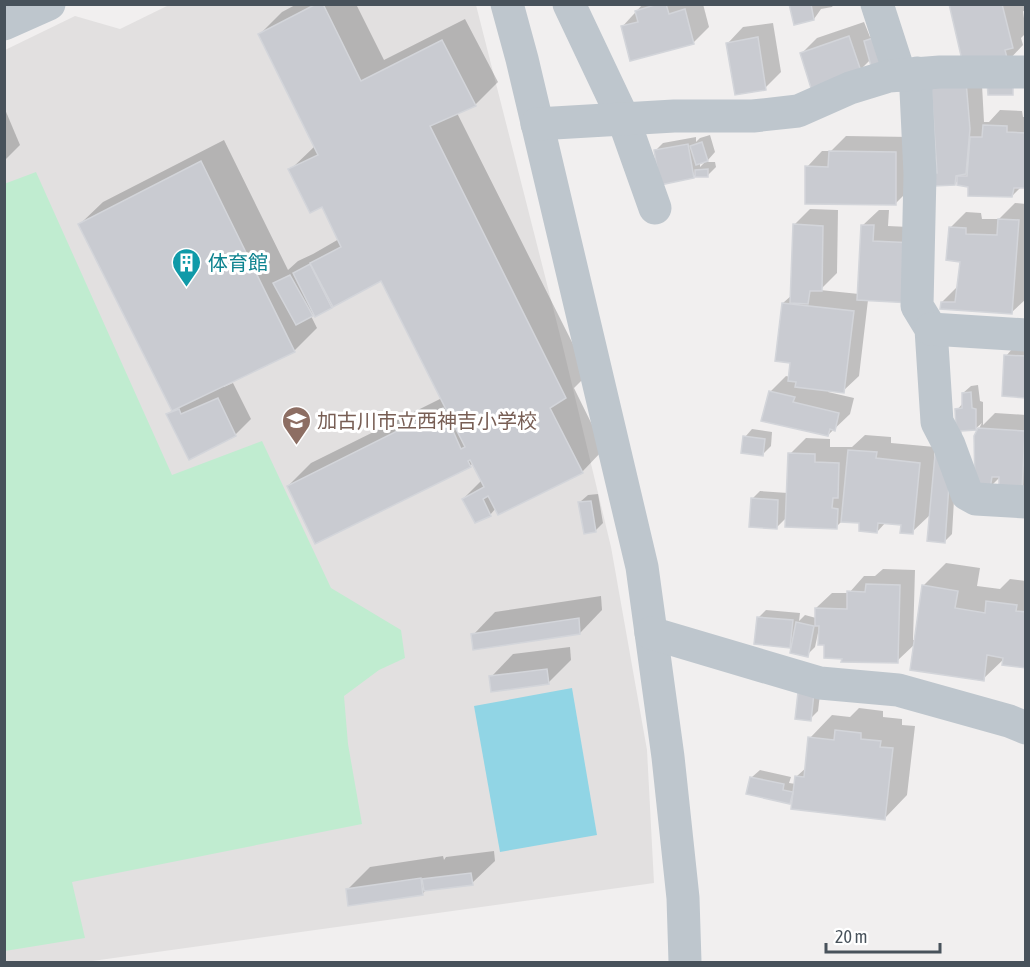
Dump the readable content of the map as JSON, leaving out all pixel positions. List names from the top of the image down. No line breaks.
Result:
{"places":{"building":["体育館"],"school or university":["加古川市立西神吉小学校"]},"scale_bar":"20 m"}
